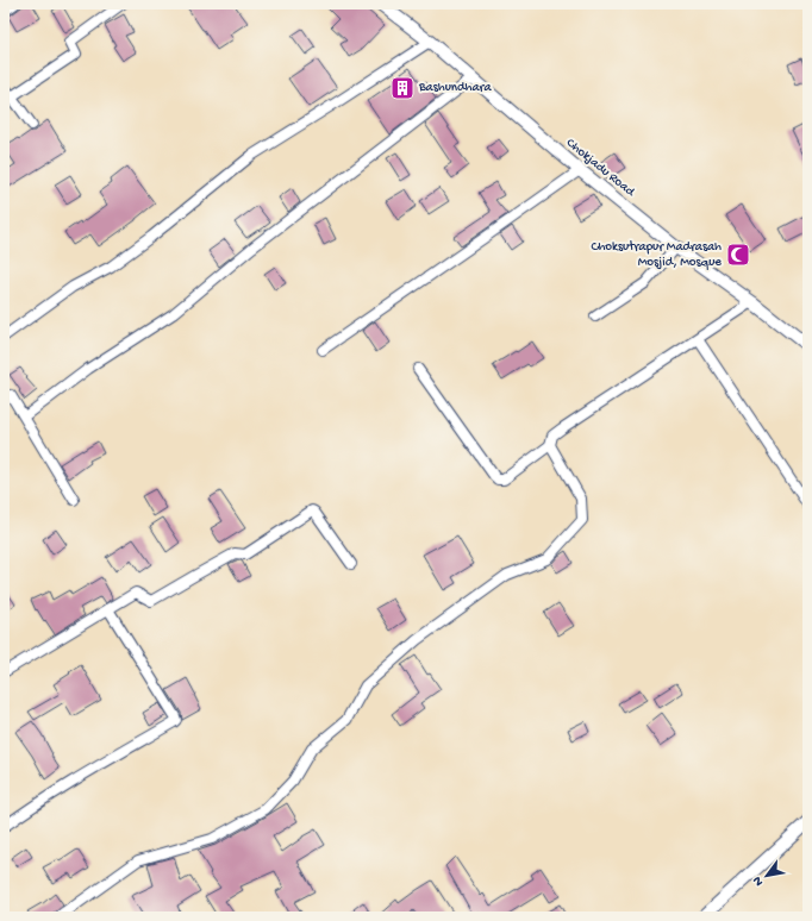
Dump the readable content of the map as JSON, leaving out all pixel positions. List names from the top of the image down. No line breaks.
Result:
{"streets":{"street":["Chokjadu Road"]},"places":{"building":["Bashundhara"],"mosque":["Choksutrapur Madrasah Mosjid, Mosque"]},"north":"bottom left"}
